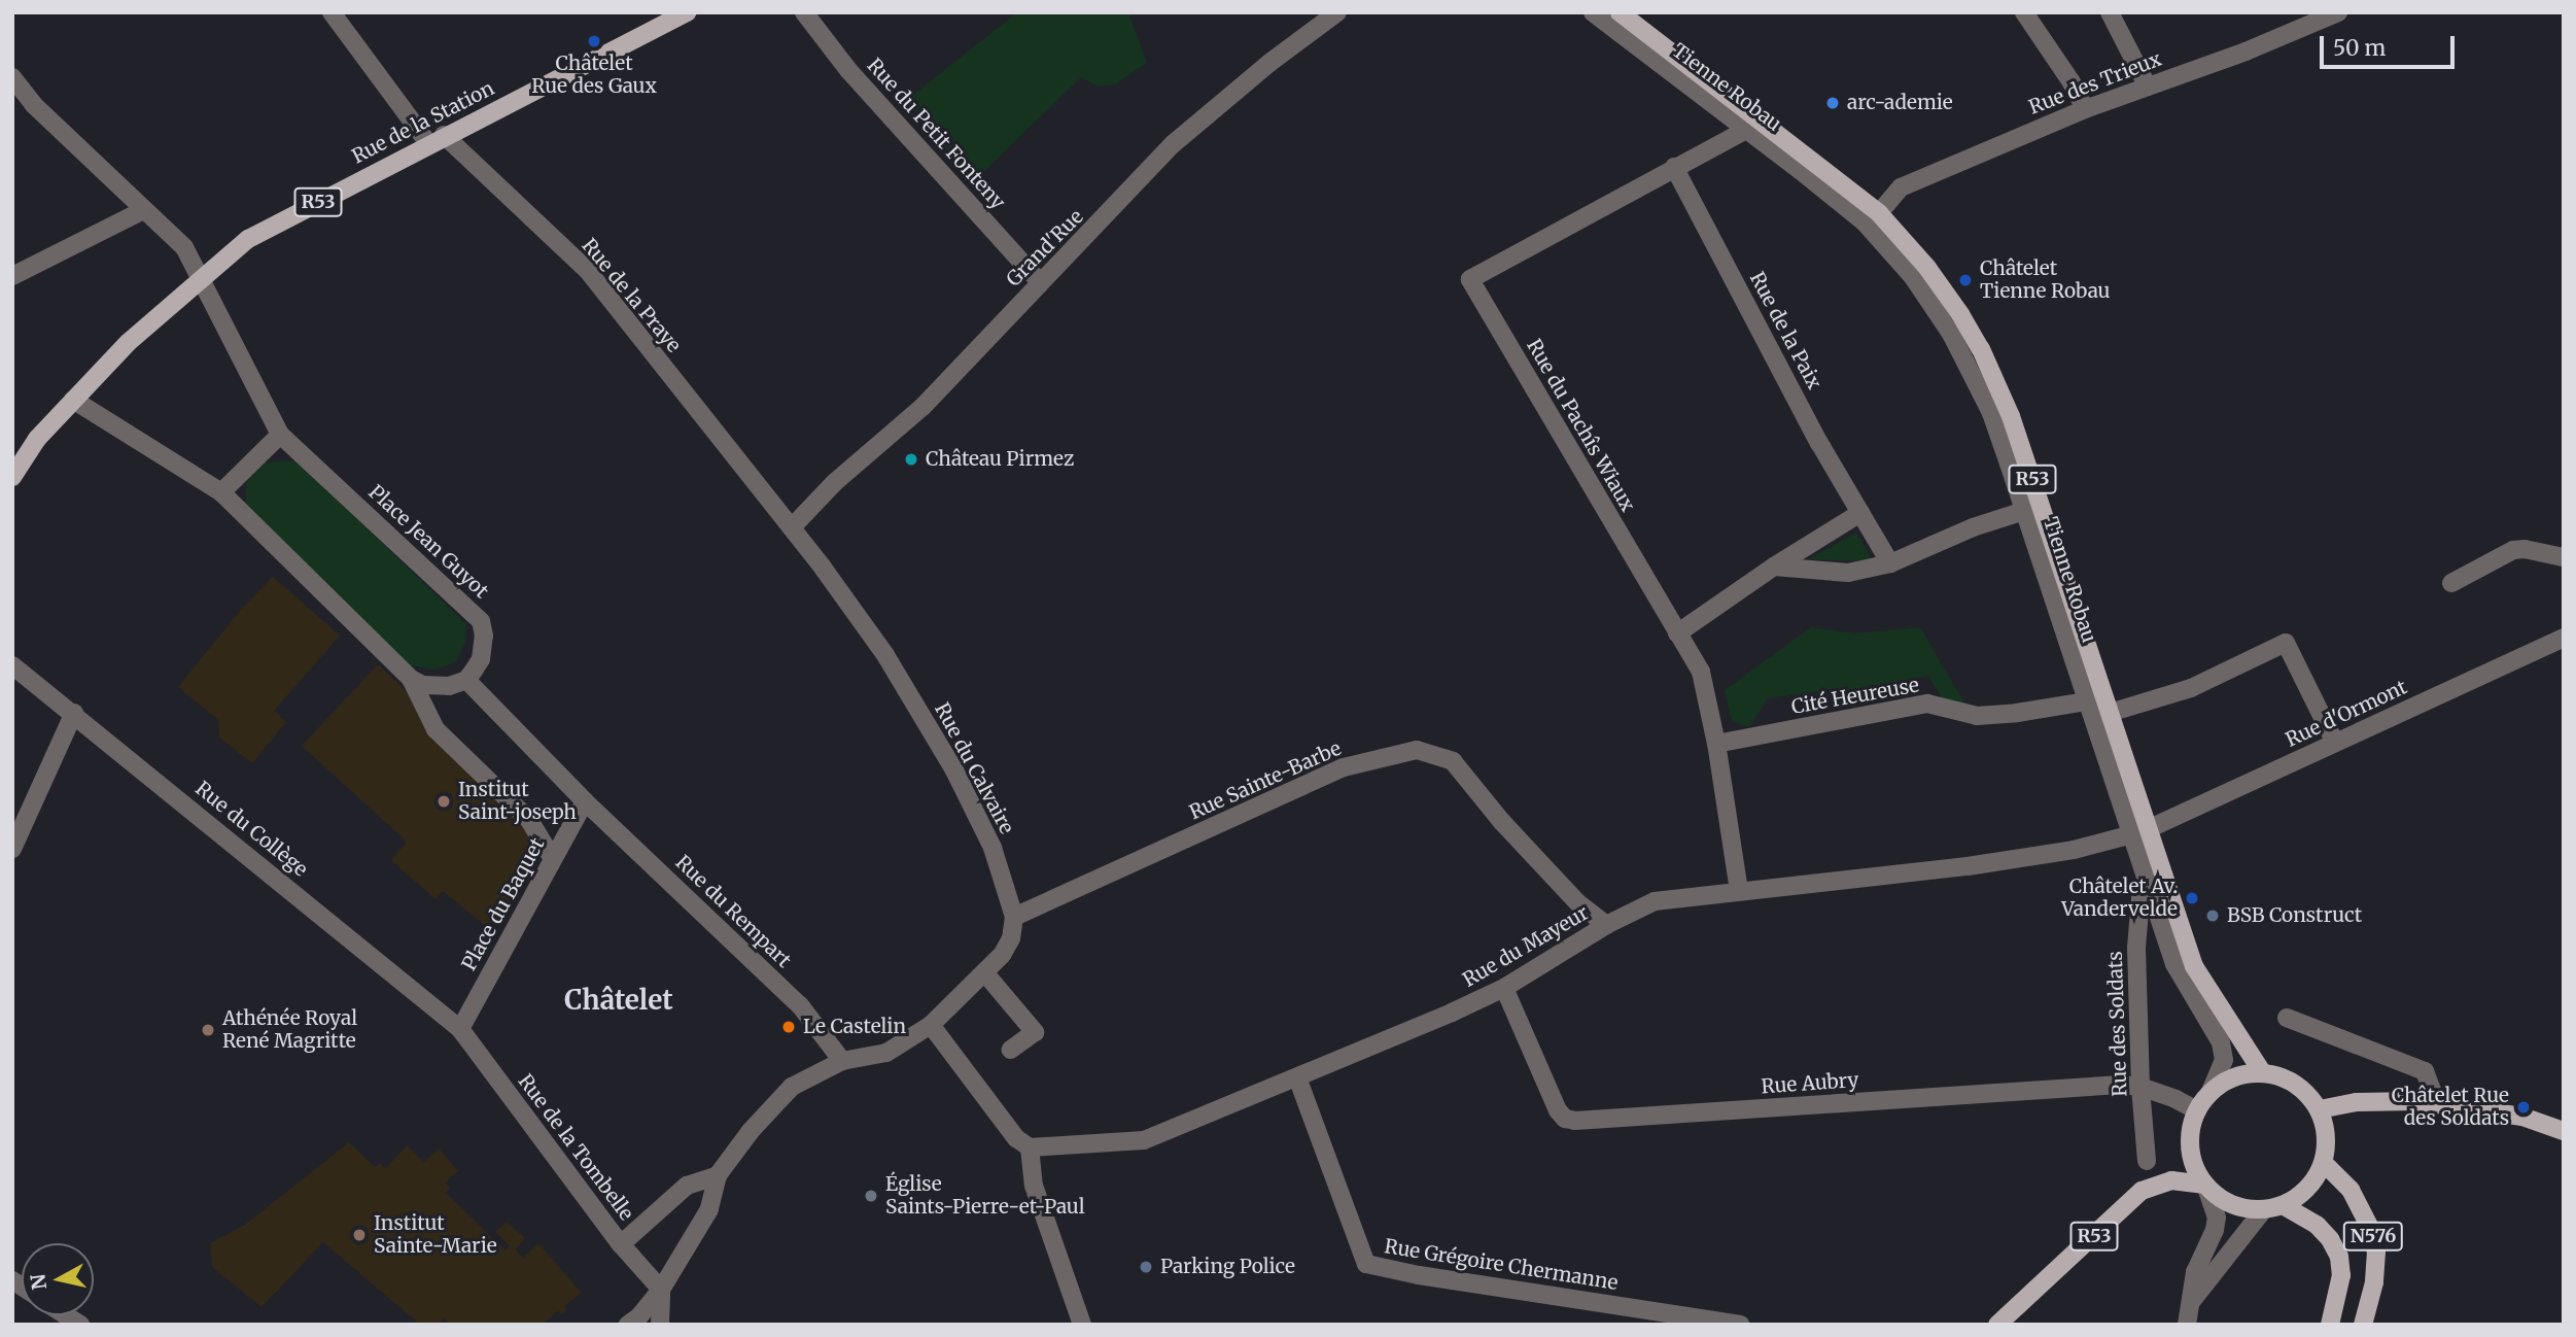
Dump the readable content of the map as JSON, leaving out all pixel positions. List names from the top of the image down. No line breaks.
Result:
{"streets":{"main road":["Tienne Robau","Rue de la Station","R53","N576"],"street":["Rue des Trieux","Rue du Petit Fonteny","Grand'Rue","Rue de la Praye","Rue de la Paix","Rue du Pachîs Wiaux","Place Jean Guyot","Cité Heureuse","Rue d'Ormont","Rue du Calvaire","Rue Sainte-Barbe","Rue du Collège","Place du Baquet","Rue du Rempart","Rue du Mayeur","Rue des Soldats","Rue Aubry","Rue de la Tombelle","Rue Grégoire Chermanne"]},"crossings":[["Rue des Trieux","Tienne Robau"],["Tienne Robau","R53"],["Tienne Robau","Rue du Pachîs Wiaux"],["Tienne Robau","Cité Heureuse"],["Tienne Robau","Rue d'Ormont"],["Tienne Robau","Rue du Mayeur"],["Tienne Robau","Rue des Soldats"],["Tienne Robau","Rue Aubry"],["Tienne Robau","N576"],["Rue de la Station","Rue de la Praye"],["Rue de la Station","Place Jean Guyot"],["Rue du Petit Fonteny","Grand'Rue"],["R53","Rue Aubry"],["R53","N576"],["Grand'Rue","Rue de la Praye"],["Grand'Rue","Rue du Calvaire"],["Rue de la Praye","Rue du Calvaire"],["Rue de la Paix","Rue du Pachîs Wiaux"],["Rue du Pachîs Wiaux","Cité Heureuse"],["Rue du Pachîs Wiaux","Rue du Mayeur"],["Place Jean Guyot","Rue du Rempart"],["Rue d'Ormont","Rue du Mayeur"],["Rue du Calvaire","Rue Sainte-Barbe"],["Rue Sainte-Barbe","Rue du Mayeur"],["Rue du Collège","Place du Baquet"],["Rue du Collège","Rue de la Tombelle"],["Place du Baquet","Rue du Rempart"],["Place du Baquet","Rue de la Tombelle"],["Rue du Mayeur","Rue Aubry"],["Rue du Mayeur","Rue Grégoire Chermanne"],["Rue des Soldats","Rue Aubry"],["Rue Aubry","N576"]],"districts":["Châtelet"],"places":["Châtelet Rue des Gaux","arc-ademie","Châtelet Tienne Robau","Château Pirmez","Institut Saint-joseph","Châtelet Av. Vandervelde","BSB Construct","Le Castelin","Athénée Royal René Magritte","Châtelet Rue des Soldats","Église Saints-Pierre-et-Paul","Institut Sainte-Marie","Parking Police"],"scale_bar":"50 m","north":"left"}
